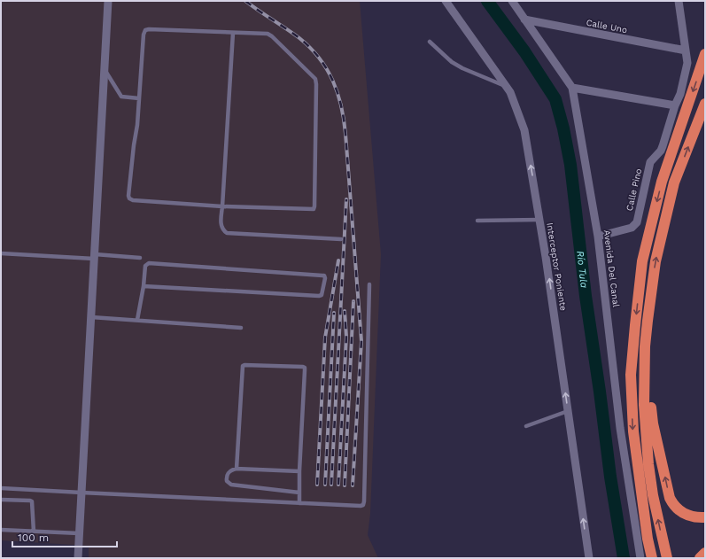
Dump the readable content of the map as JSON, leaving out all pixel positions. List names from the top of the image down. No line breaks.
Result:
{"streets":{"street":["Calle Uno","Calle Pino","Interceptor Poniente","Avenida Del Canal"]},"crossings":[["Calle Uno","Calle Pino"],["Calle Uno","Avenida Del Canal"],["Calle Pino","Avenida Del Canal"]],"one_way":["Interceptor Poniente"],"water":["Río Tula"],"scale_bar":"100 m"}
